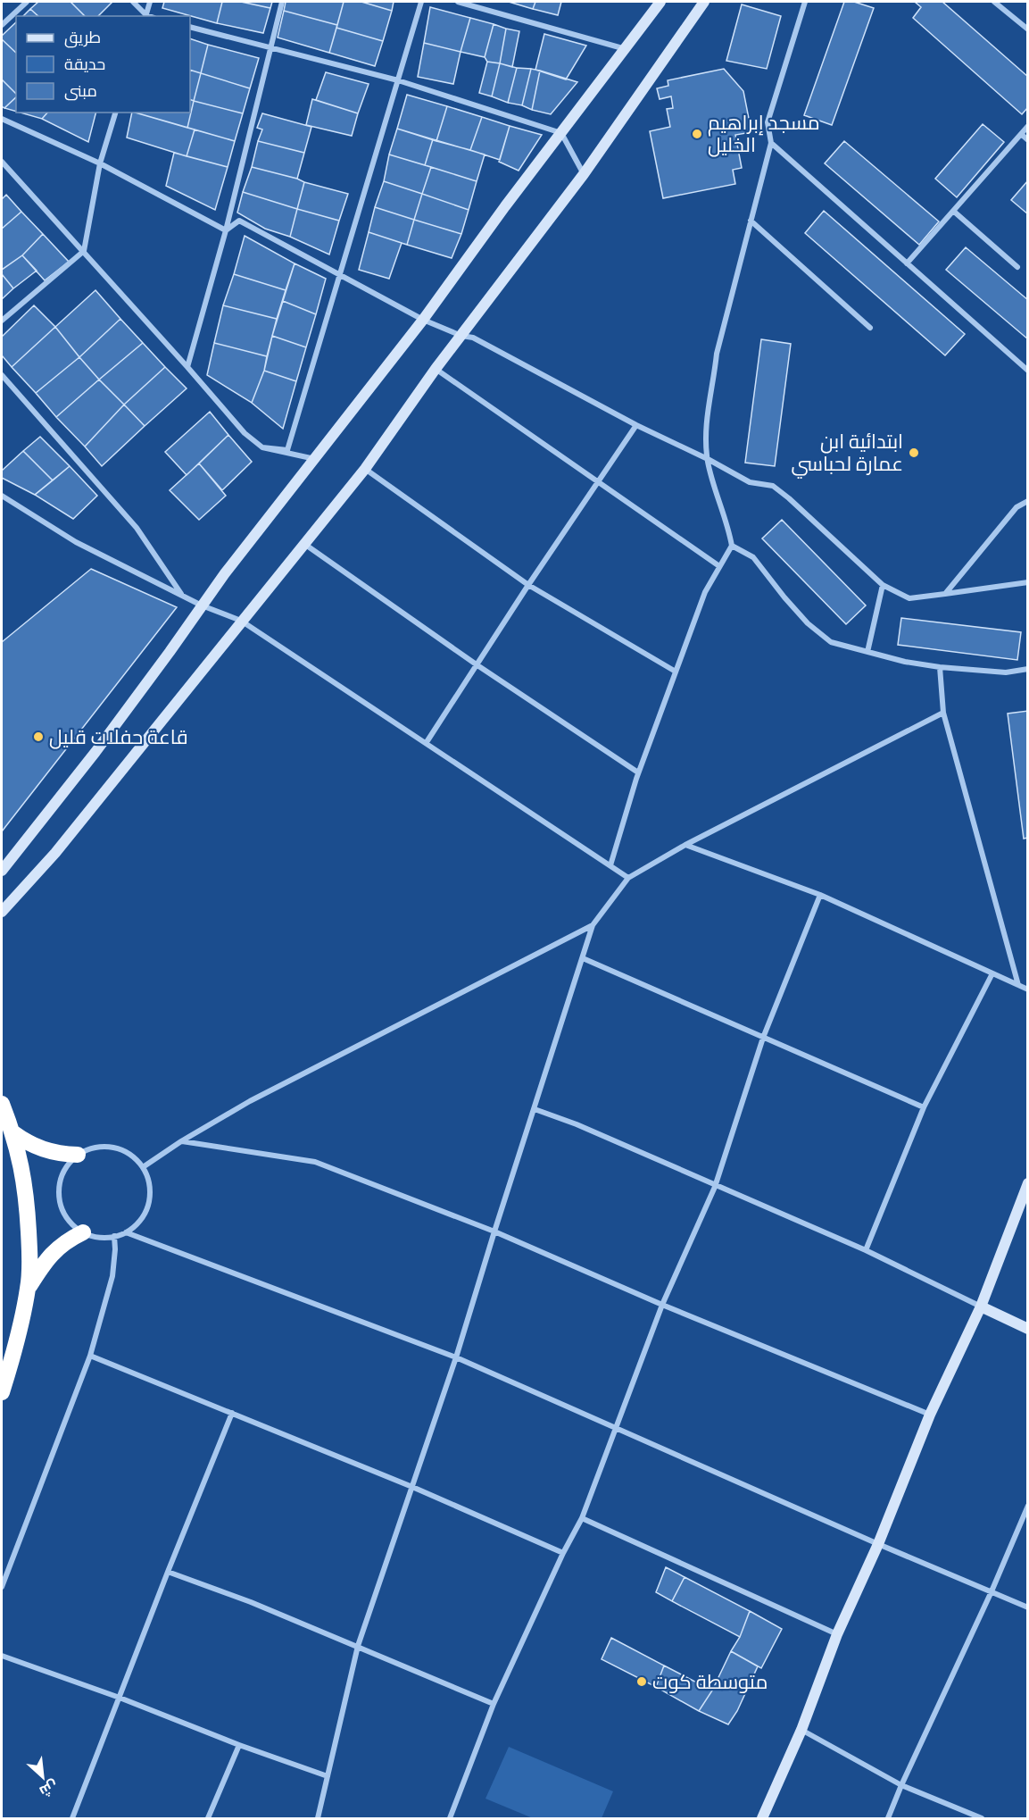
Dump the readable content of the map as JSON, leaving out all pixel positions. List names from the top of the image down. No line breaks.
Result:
{"places":["مسجد إبراهيم الخليل","ابتدائية ابن عمارة لحباسي","قاعة حفلات قليل","متوسطة كوت"],"legend":["طريق","حديقة","مبنى"],"north":"bottom right"}
